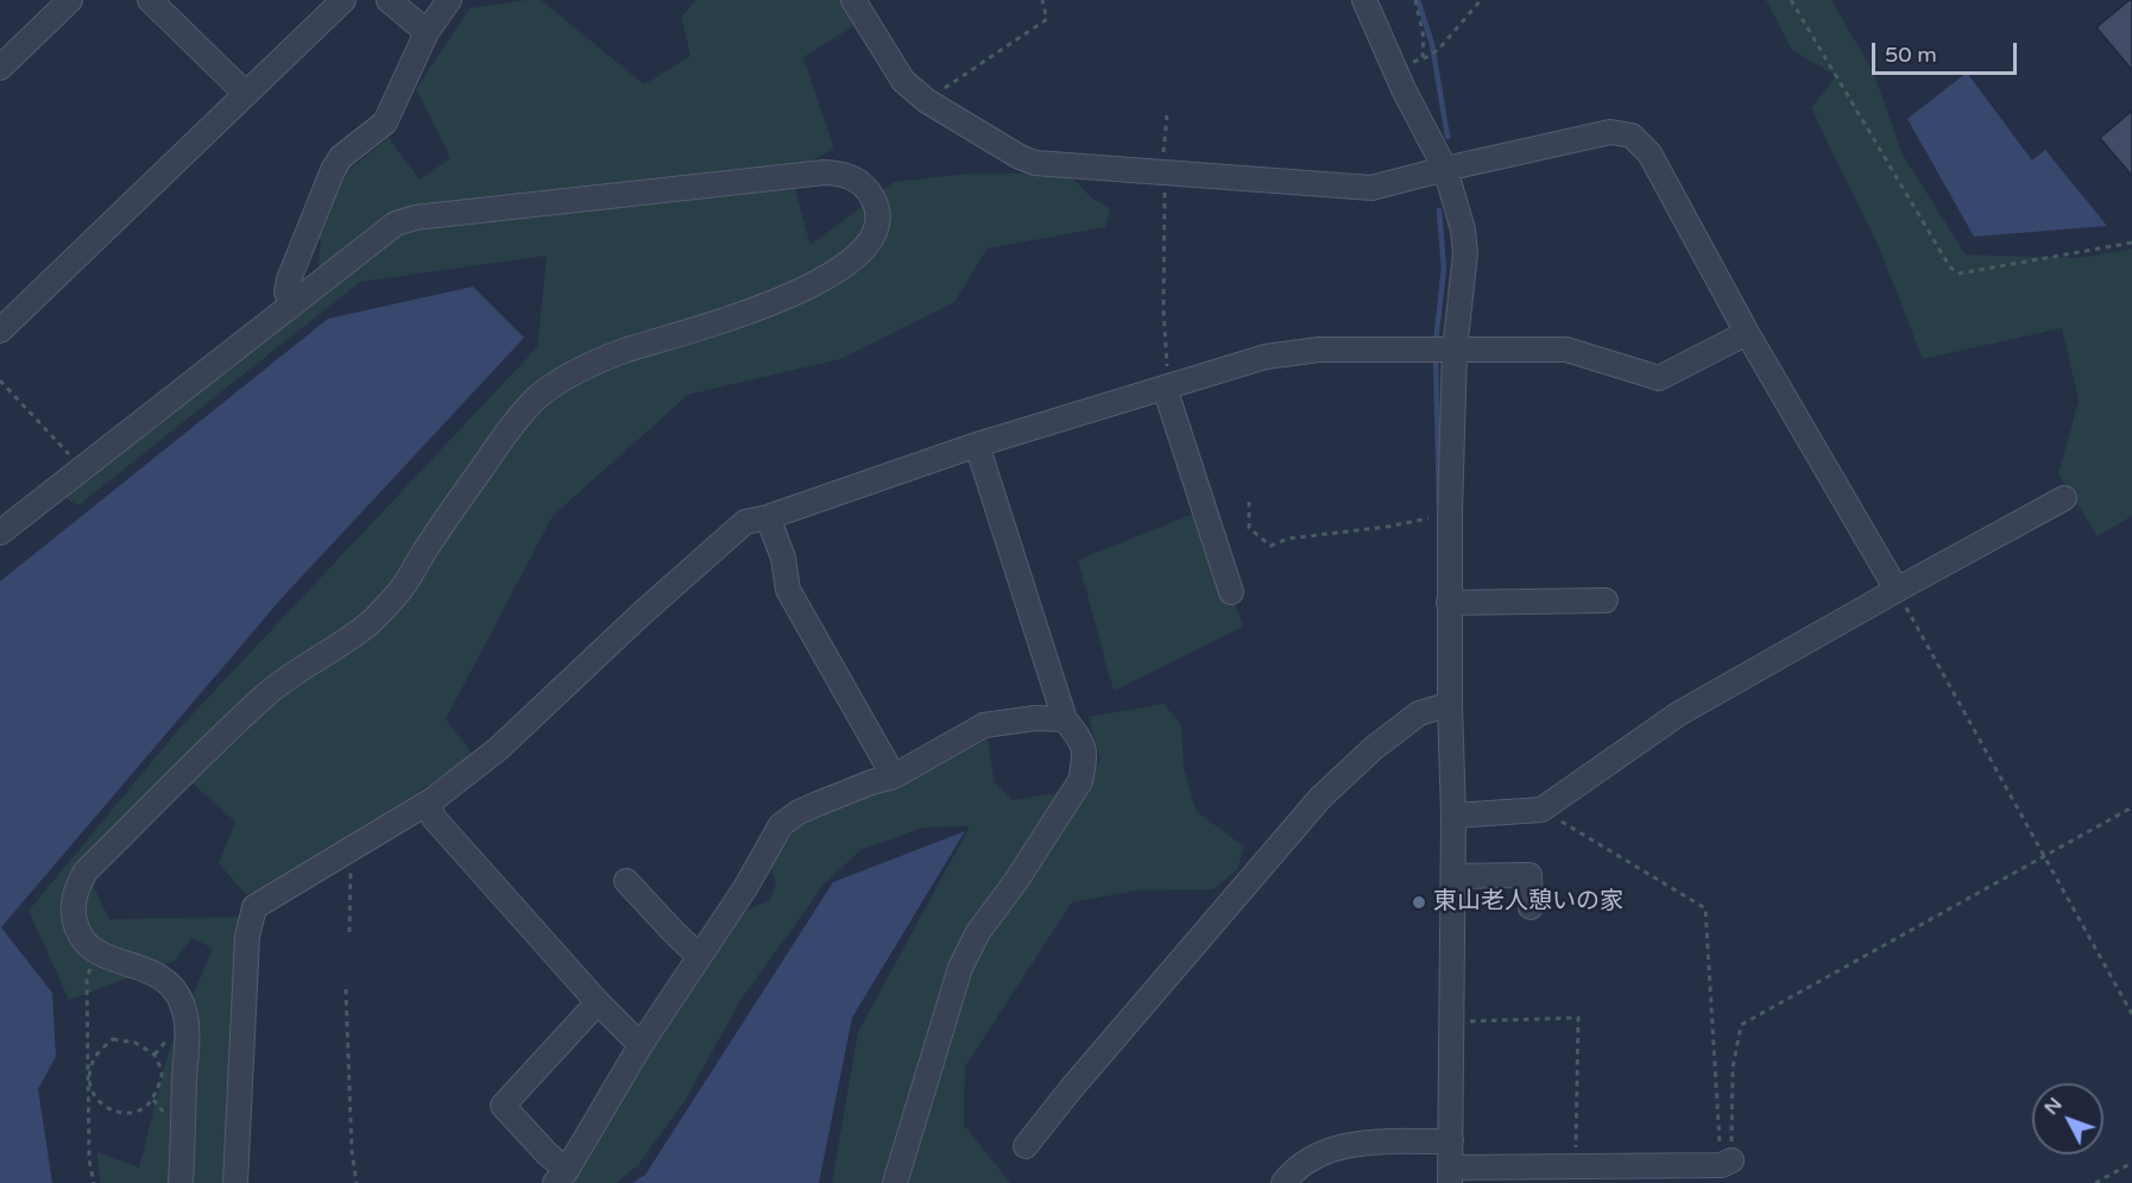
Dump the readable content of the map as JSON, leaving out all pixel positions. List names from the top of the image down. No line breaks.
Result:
{"places":["東山老人憩いの家"],"scale_bar":"50 m","north":"top left"}
